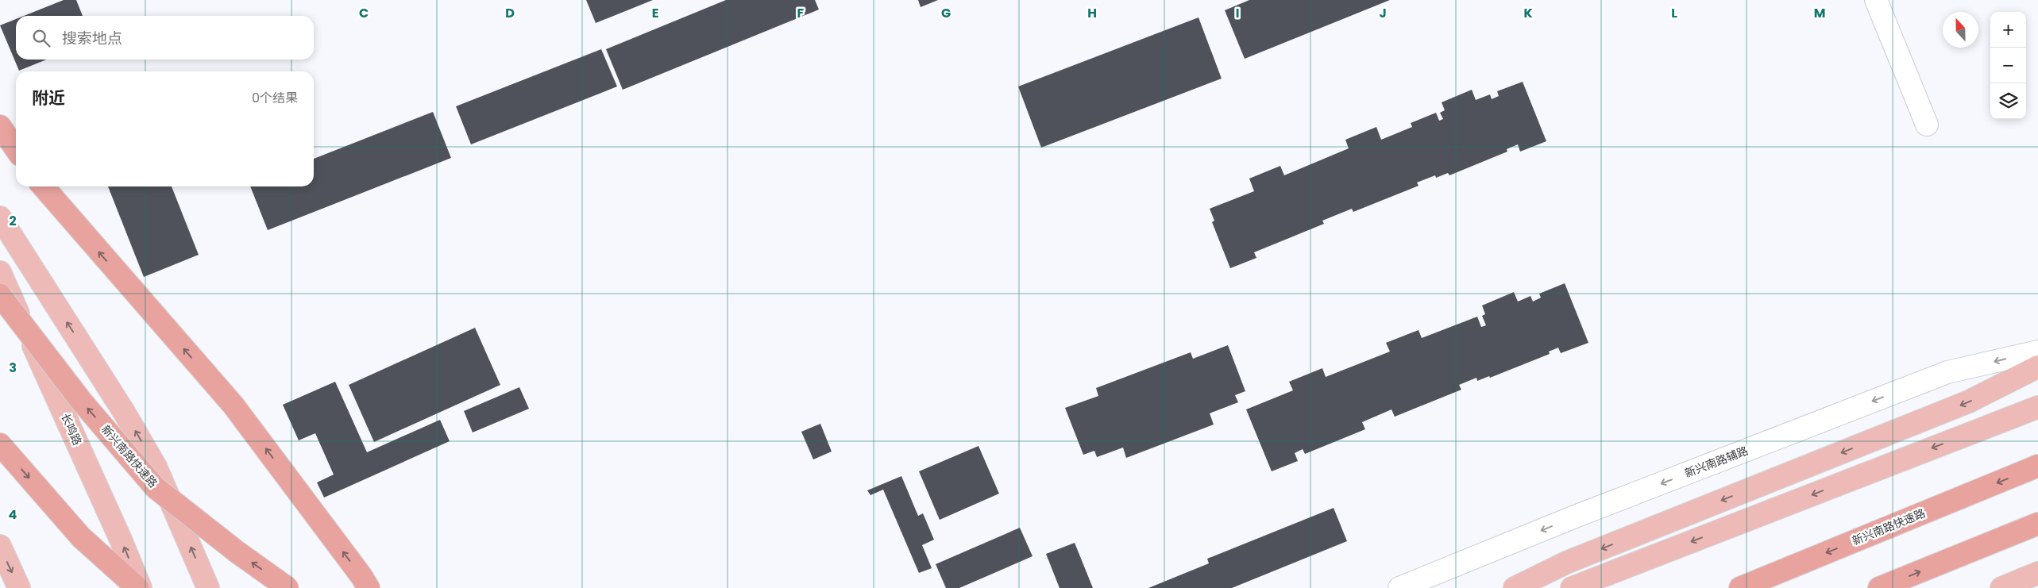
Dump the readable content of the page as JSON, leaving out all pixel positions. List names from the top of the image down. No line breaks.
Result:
{"streets":{"highway":["新兴南路快速路"],"main road":["长鸣路"],"street":["新兴南路辅路"]},"one_way":["新兴南路快速路","新兴南路辅路"],"north":"top","page":{"map_buttons":["+","−"],"search":"搜索地点","heading":["附近","0个结果"]},"grid":{"columns":["C","D","E","F","G","H","I","J","K","L","M"],"rows":["2","3","4"]}}
